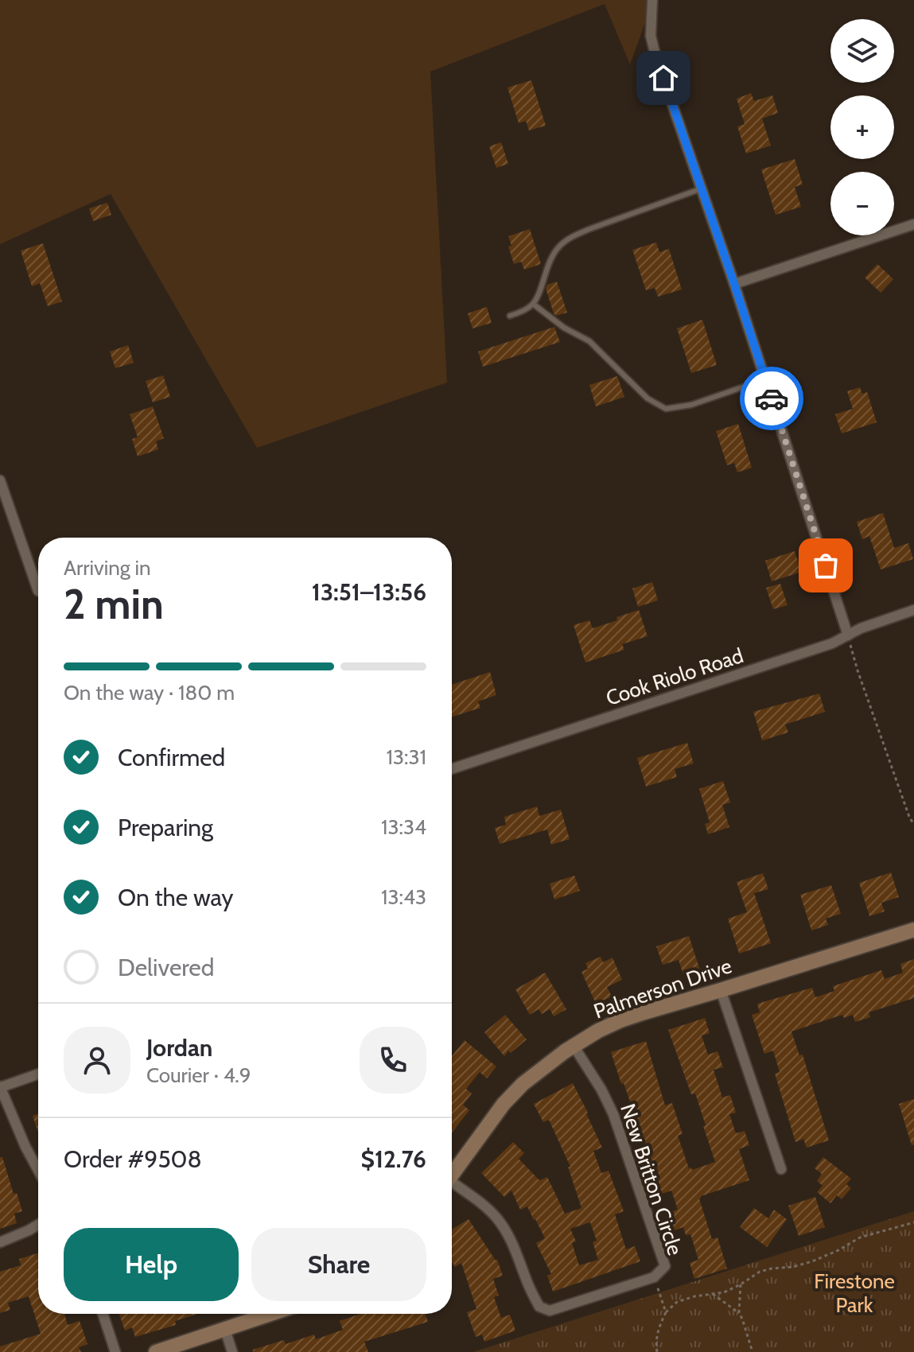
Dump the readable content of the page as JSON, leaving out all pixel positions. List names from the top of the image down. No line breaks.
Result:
{"streets":{"street":["Cook Riolo Road","Palmerson Drive","New Britton Circle"]},"crossings":[["Palmerson Drive","New Britton Circle"]],"parks":["Firestone Park"],"page":{"map_buttons":["+","−"],"heading":["2 min","Arriving in","13:51–13:56"],"panel":["Jordan","Courier · 4.9","Order #9508","$12.76"],"bar":"On the way · 180 m","list":[["Confirmed","13:31"],["Preparing","13:34"],["On the way","13:43"],"Delivered"],"buttons":["Help","Share"]}}
